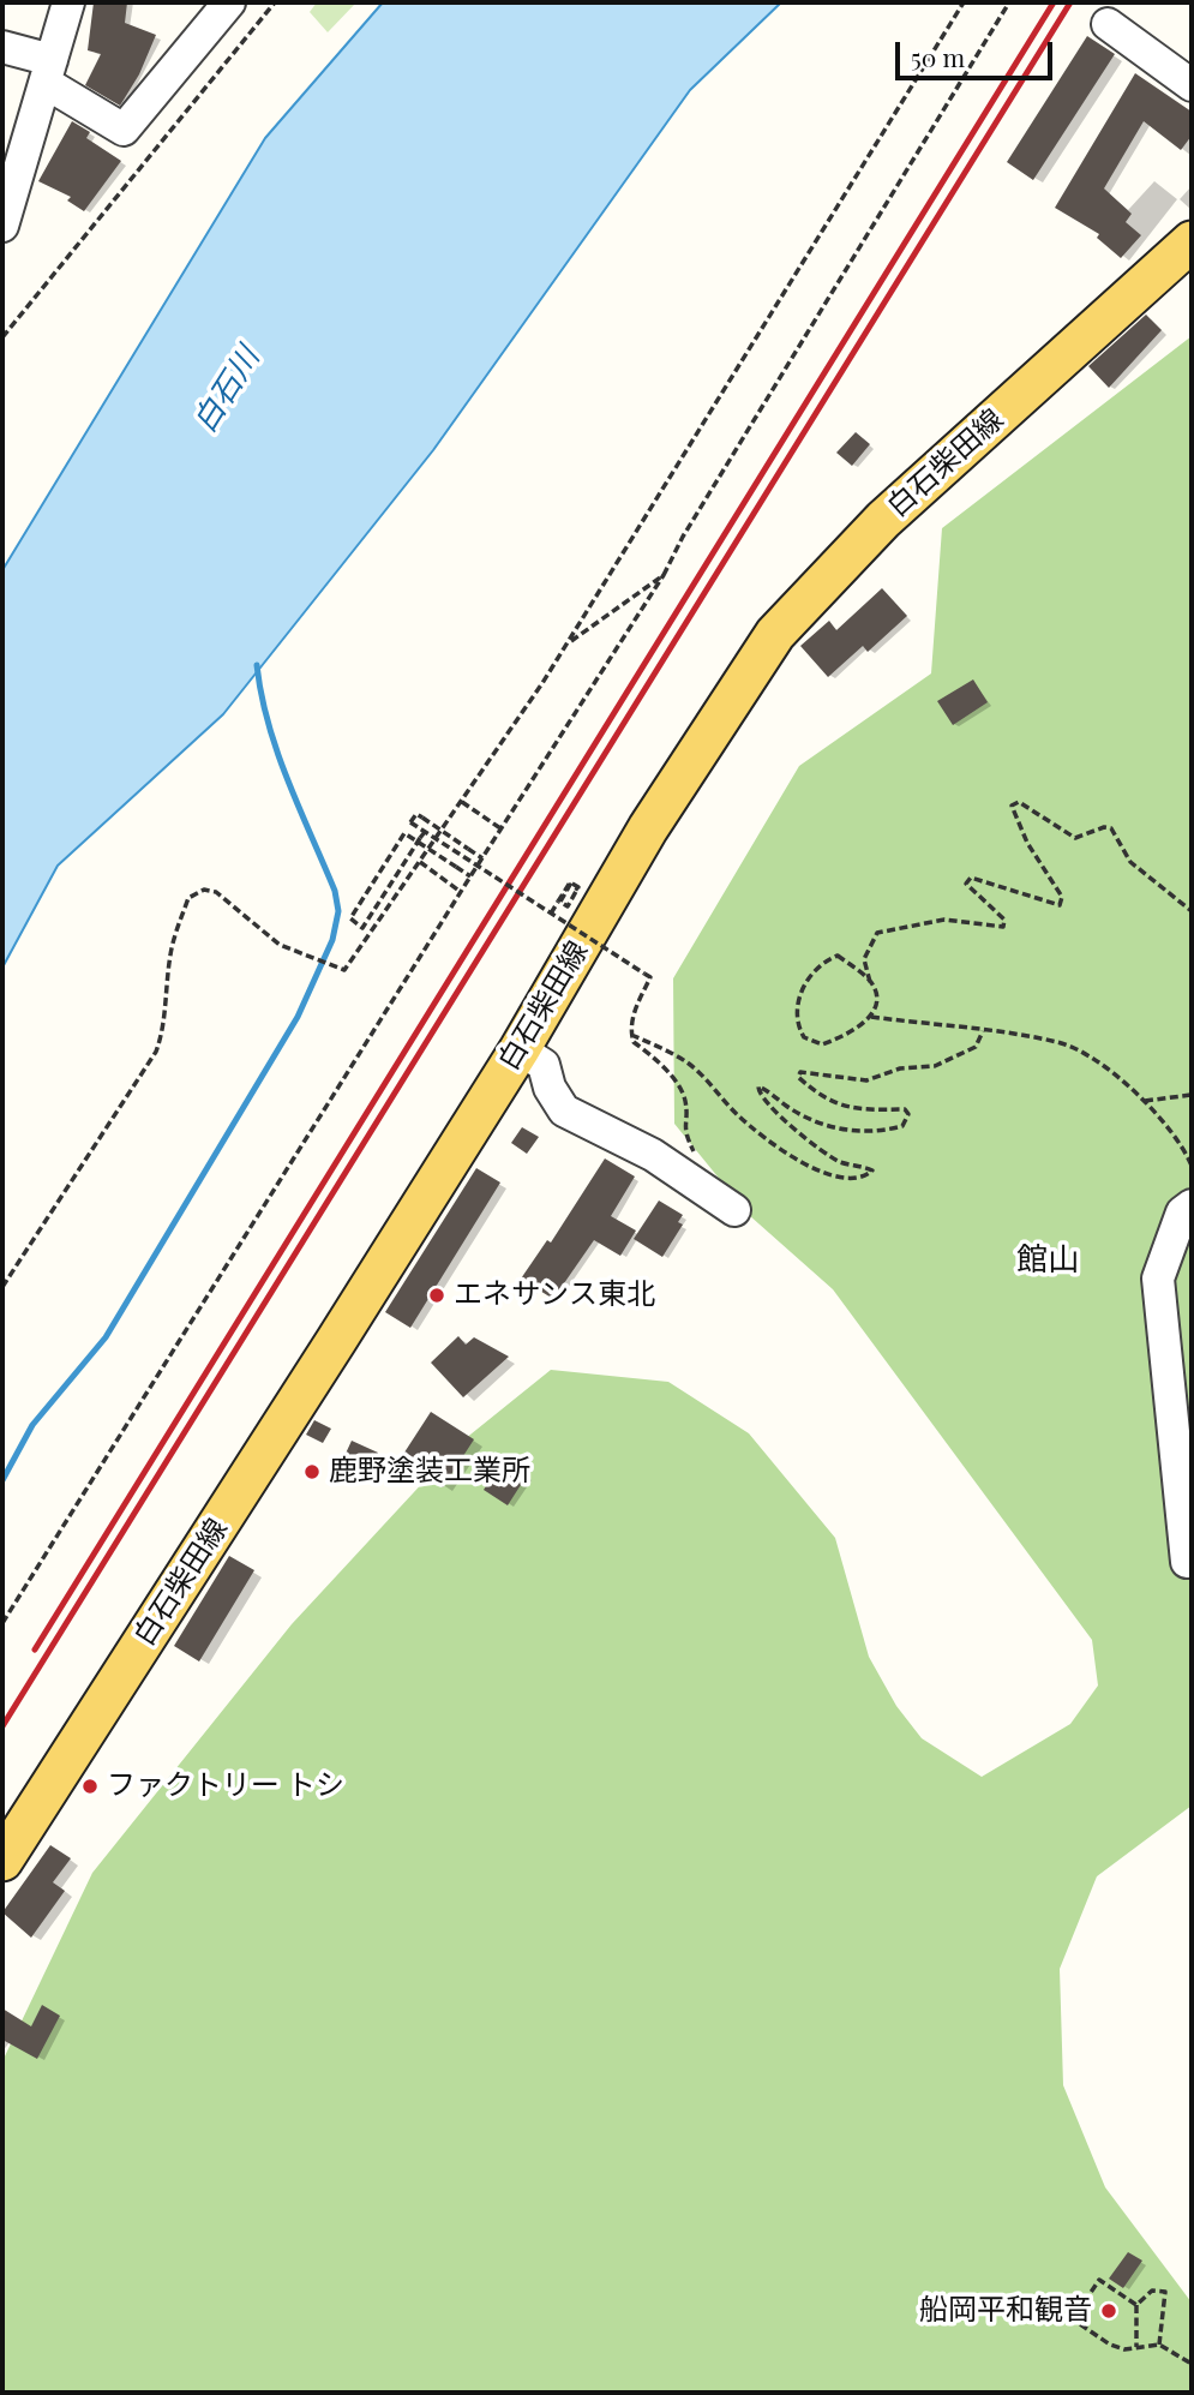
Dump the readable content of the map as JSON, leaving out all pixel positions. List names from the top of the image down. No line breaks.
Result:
{"streets":{"main road":["白石柴田線"]},"districts":["館山"],"water":["白石川"],"places":["エネサンス東北","鹿野塗装工業所","ファクトリー トシ","船岡平和観音"],"scale_bar":"50 m"}
